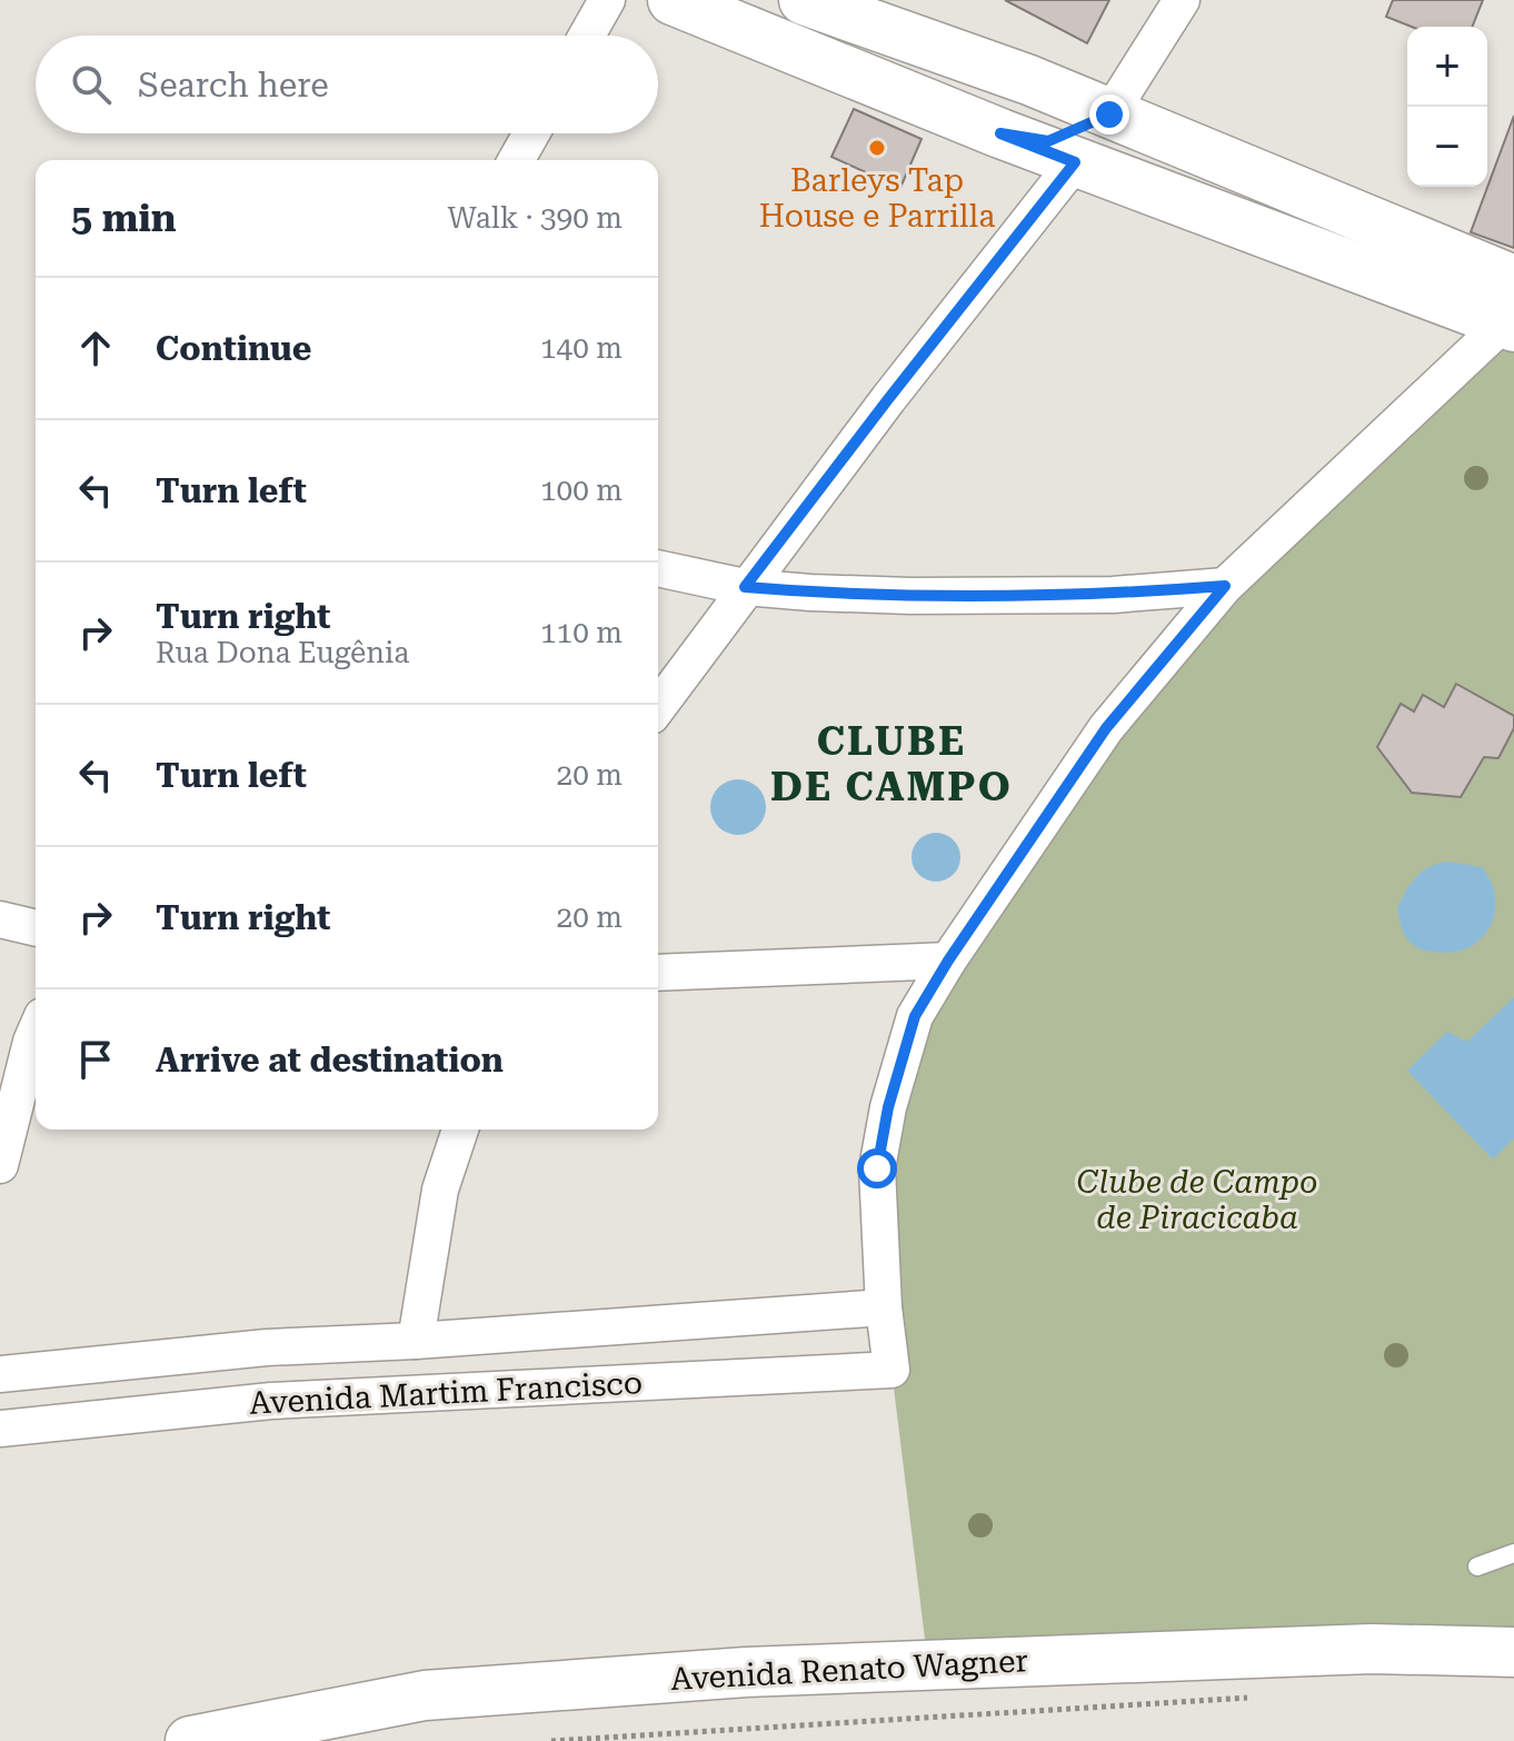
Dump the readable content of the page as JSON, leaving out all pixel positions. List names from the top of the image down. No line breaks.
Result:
{"streets":{"main road":["Avenida Renato Wagner"],"street":["Avenida Martim Francisco"]},"districts":["CLUBE DE CAMPO"],"parks":["Clube de Campo de Piracicaba"],"places":["Barleys Tap House e Parrilla"],"page":{"map_buttons":["+","−"],"search":"Search here","heading":["5 min","Walk · 390 m"],"list":[["Continue","140 m"],["Turn left","100 m"],["Turn right","Rua Dona Eugênia","110 m"],["Turn left","20 m"],["Turn right","20 m"],"Arrive at destination"]}}
